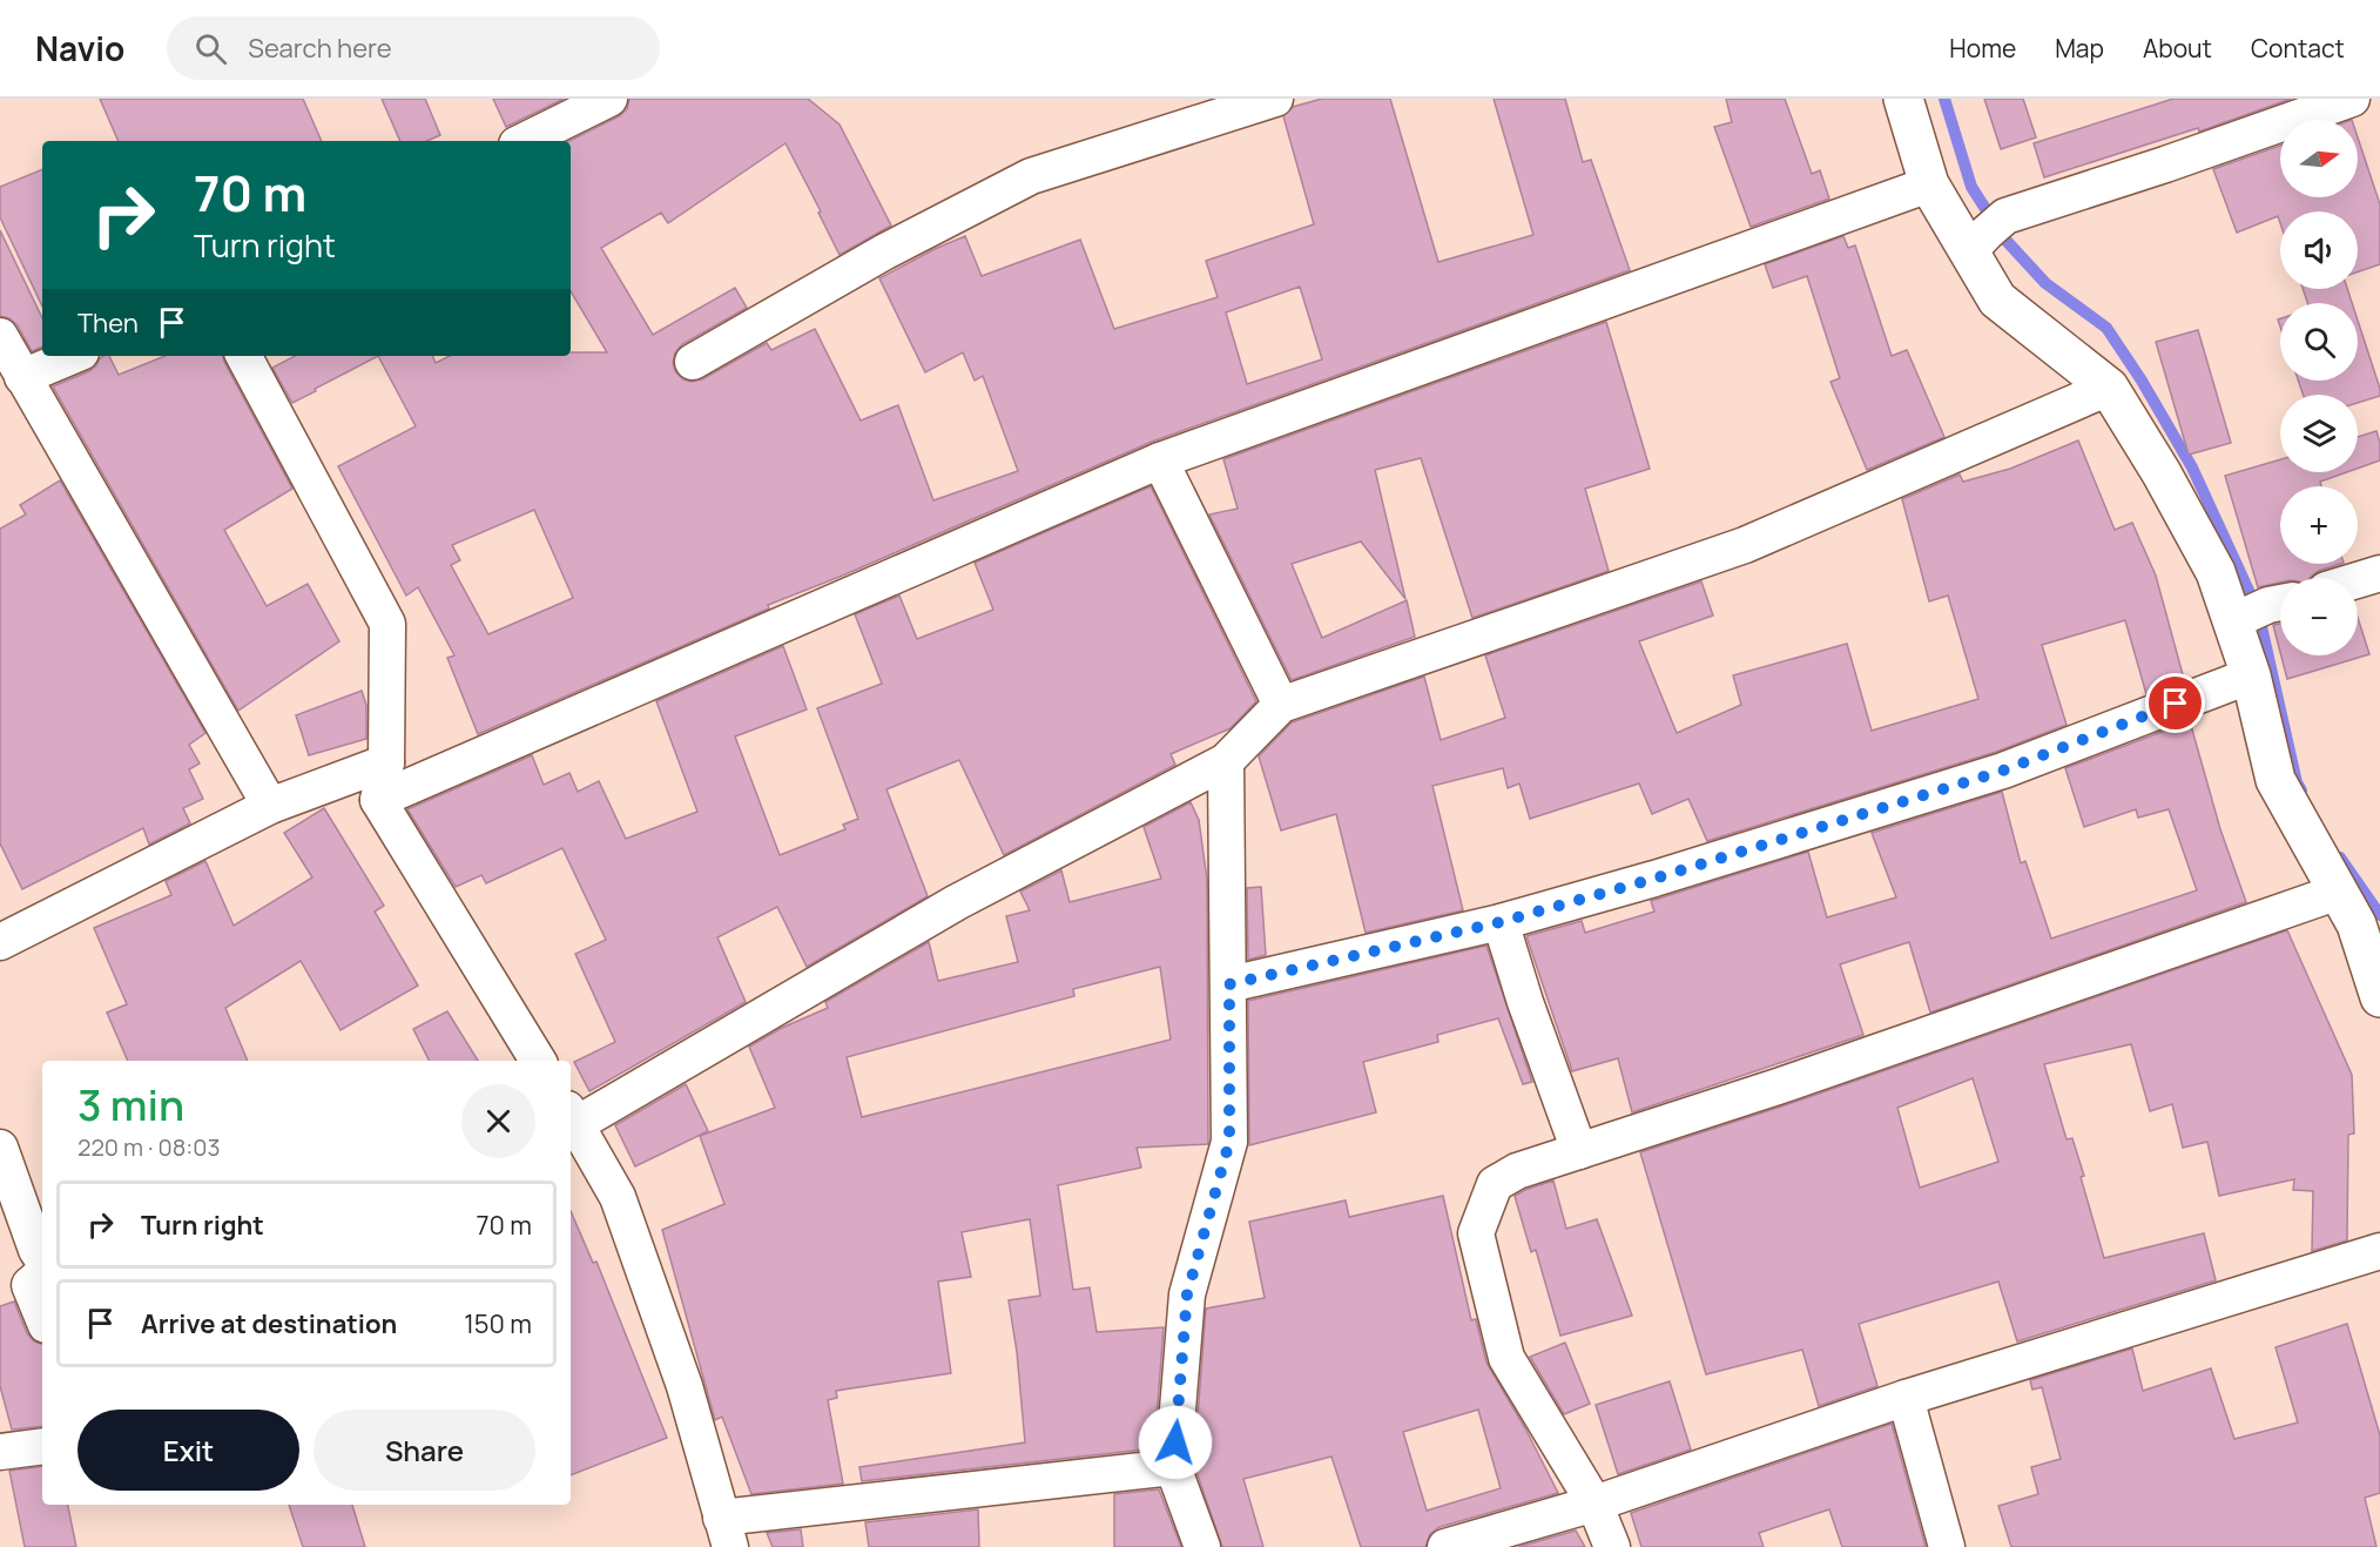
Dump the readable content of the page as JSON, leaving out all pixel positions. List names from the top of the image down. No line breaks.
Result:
{"north":"right","page":{"header":"Navio","search":"Search here","nav":["Home","Map","About","Contact"],"map_buttons":["+","−"],"turn":["70 m","Turn right"],"then":"Then","heading":["3 min","220 m · 08:03"],"list":[{"name":"Turn right","value":"70 m"},{"name":"Arrive at destination","value":"150 m"}],"buttons":["Exit","Share"]}}
